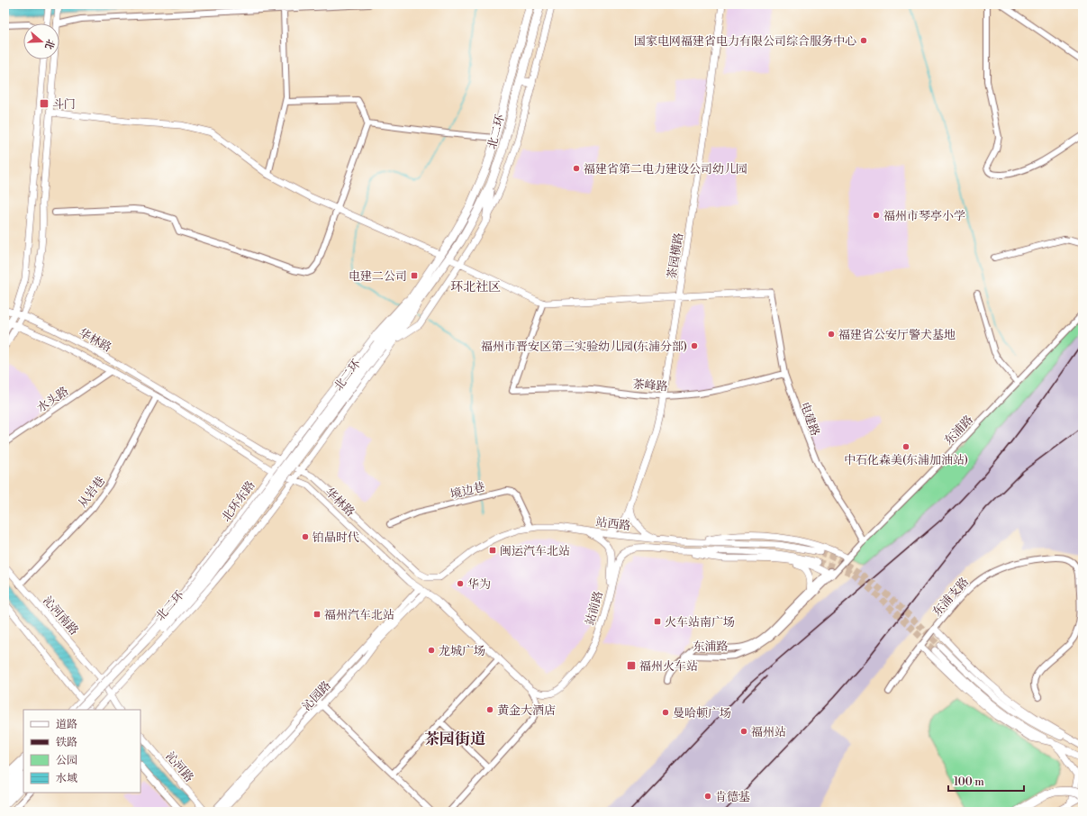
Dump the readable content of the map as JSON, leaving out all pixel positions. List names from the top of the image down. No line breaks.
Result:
{"streets":{"highway":["北二环"],"main road":["茶园横路","华林路","北环东路","站西路","站前路","沁河南路","沁园路","沁河路"],"street":["茶峰路","水头路","电建路","东浦路","境边巷","从岩巷","东浦支路"]},"crossings":[["北二环","北环东路"],["茶园横路","茶峰路"],["茶园横路","站西路"],["华林路","水头路"],["华林路","从岩巷"],["华林路","北环东路"],["华林路","站西路"],["华林路","站前路"],["华林路","沁园路"],["茶峰路","电建路"],["电建路","东浦路"],["境边巷","站西路"],["从岩巷","沁河南路"],["北环东路","沁河南路"]],"districts":["环北社区","茶园街道"],"places":{"other":["国家电网福建省电力有限公司综合服务中心","福建省第二电力建设公司幼儿园","福州市琴亭小学","福建省公安厅警犬基地","福州市晋安区第三实验幼儿园(东浦分部)","中石化森美(东浦加油站)","铂晶时代","华为","龙城广场","黄金大酒店","曼哈顿广场","福州站","肯德基"],"transit":["斗门","电建二公司","闽运汽车北站","福州汽车北站","火车站南广场","福州火车站"]},"legend":["道路","铁路","公园","水域"],"scale_bar":"100 m","north":"right"}
